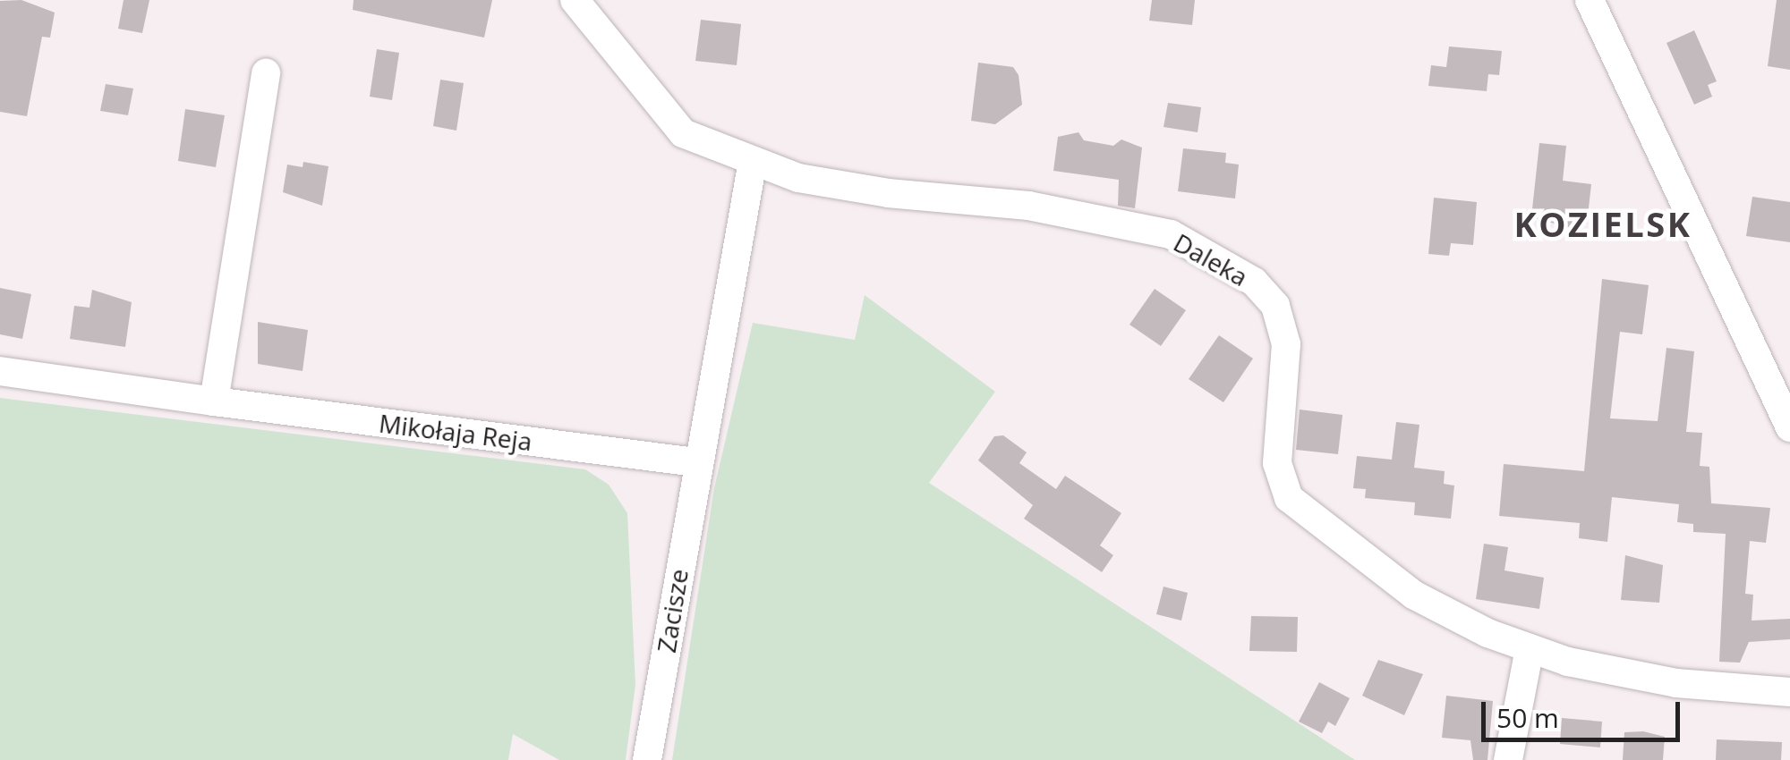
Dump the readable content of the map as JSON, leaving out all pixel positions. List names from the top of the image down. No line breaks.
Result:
{"streets":{"street":["Daleka","Mikołaja Reja","Zacisze"]},"crossings":[["Daleka","Zacisze"],["Mikołaja Reja","Zacisze"]],"districts":["KOZIELSK"],"scale_bar":"50 m"}
